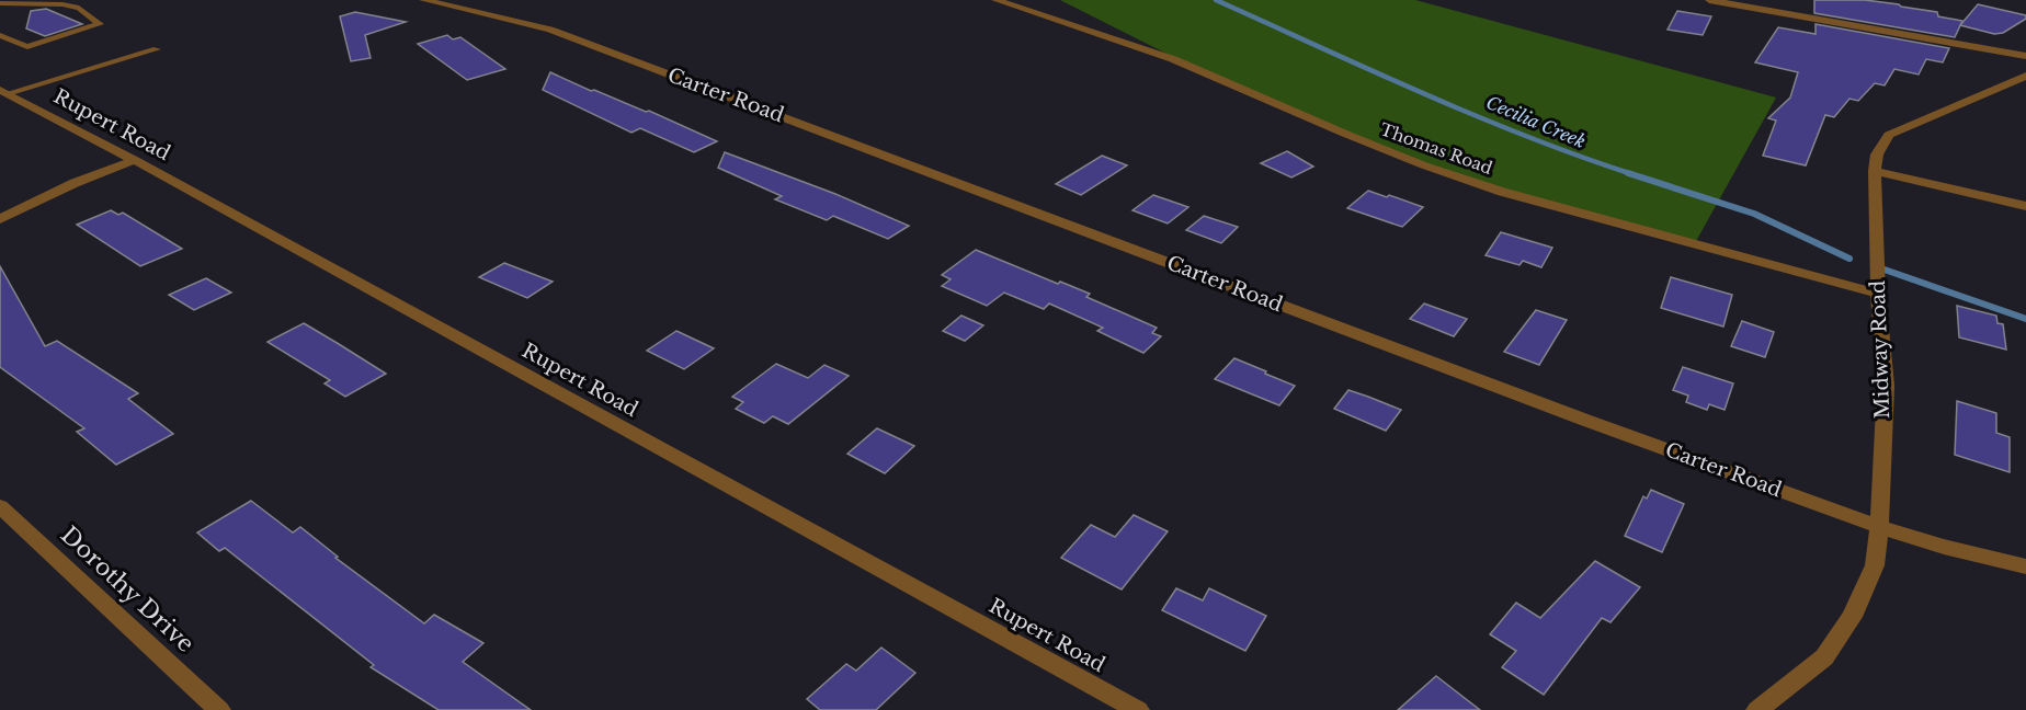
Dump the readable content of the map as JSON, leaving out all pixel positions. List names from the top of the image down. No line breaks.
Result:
{"streets":{"street":["Carter Road","Rupert Road","Thomas Road","Midway Road","Dorothy Drive"]},"crossings":[["Carter Road","Midway Road"],["Thomas Road","Midway Road"]],"water":["Cecilia Creek"]}
